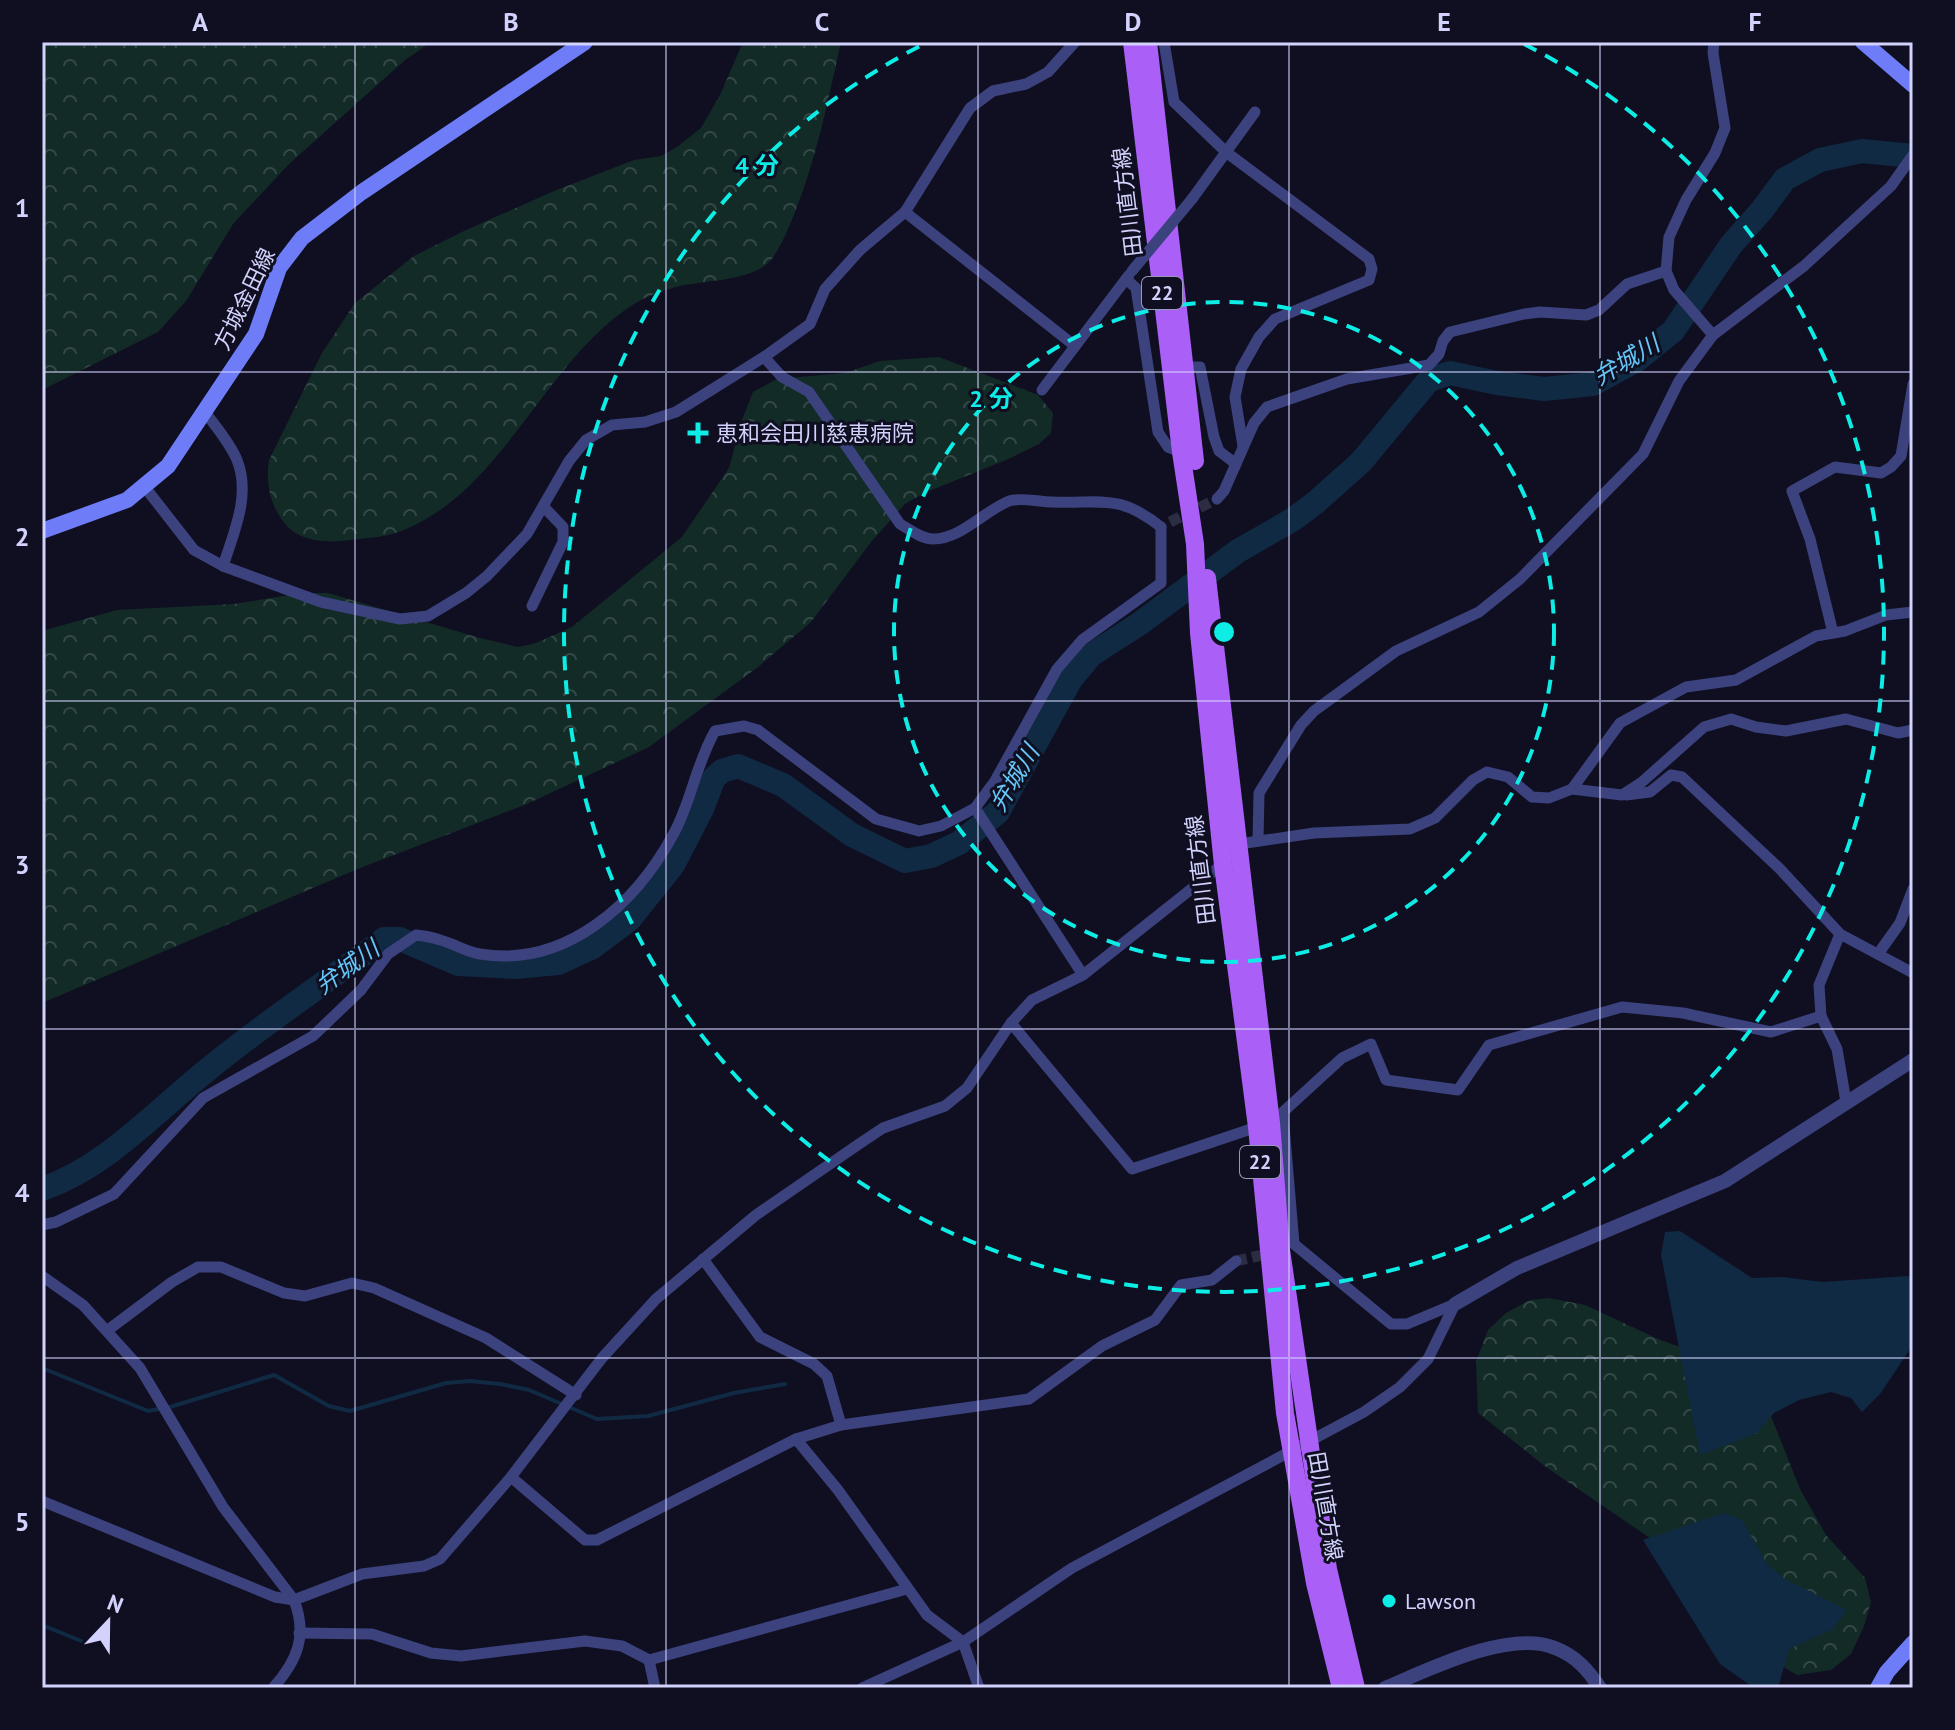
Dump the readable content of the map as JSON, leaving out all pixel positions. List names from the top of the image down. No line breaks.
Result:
{"streets":{"main road":["田川直方線","22","方城金田線"]},"water":["弁城川"],"places":{"health":["恵和会田川慈恵病院"],"other":["Lawson"]},"north":"top","grid":{"columns":["A","B","C","D","E","F"],"rows":["1","2","3","4","5"]},"rings":["4 分","2 分"]}
